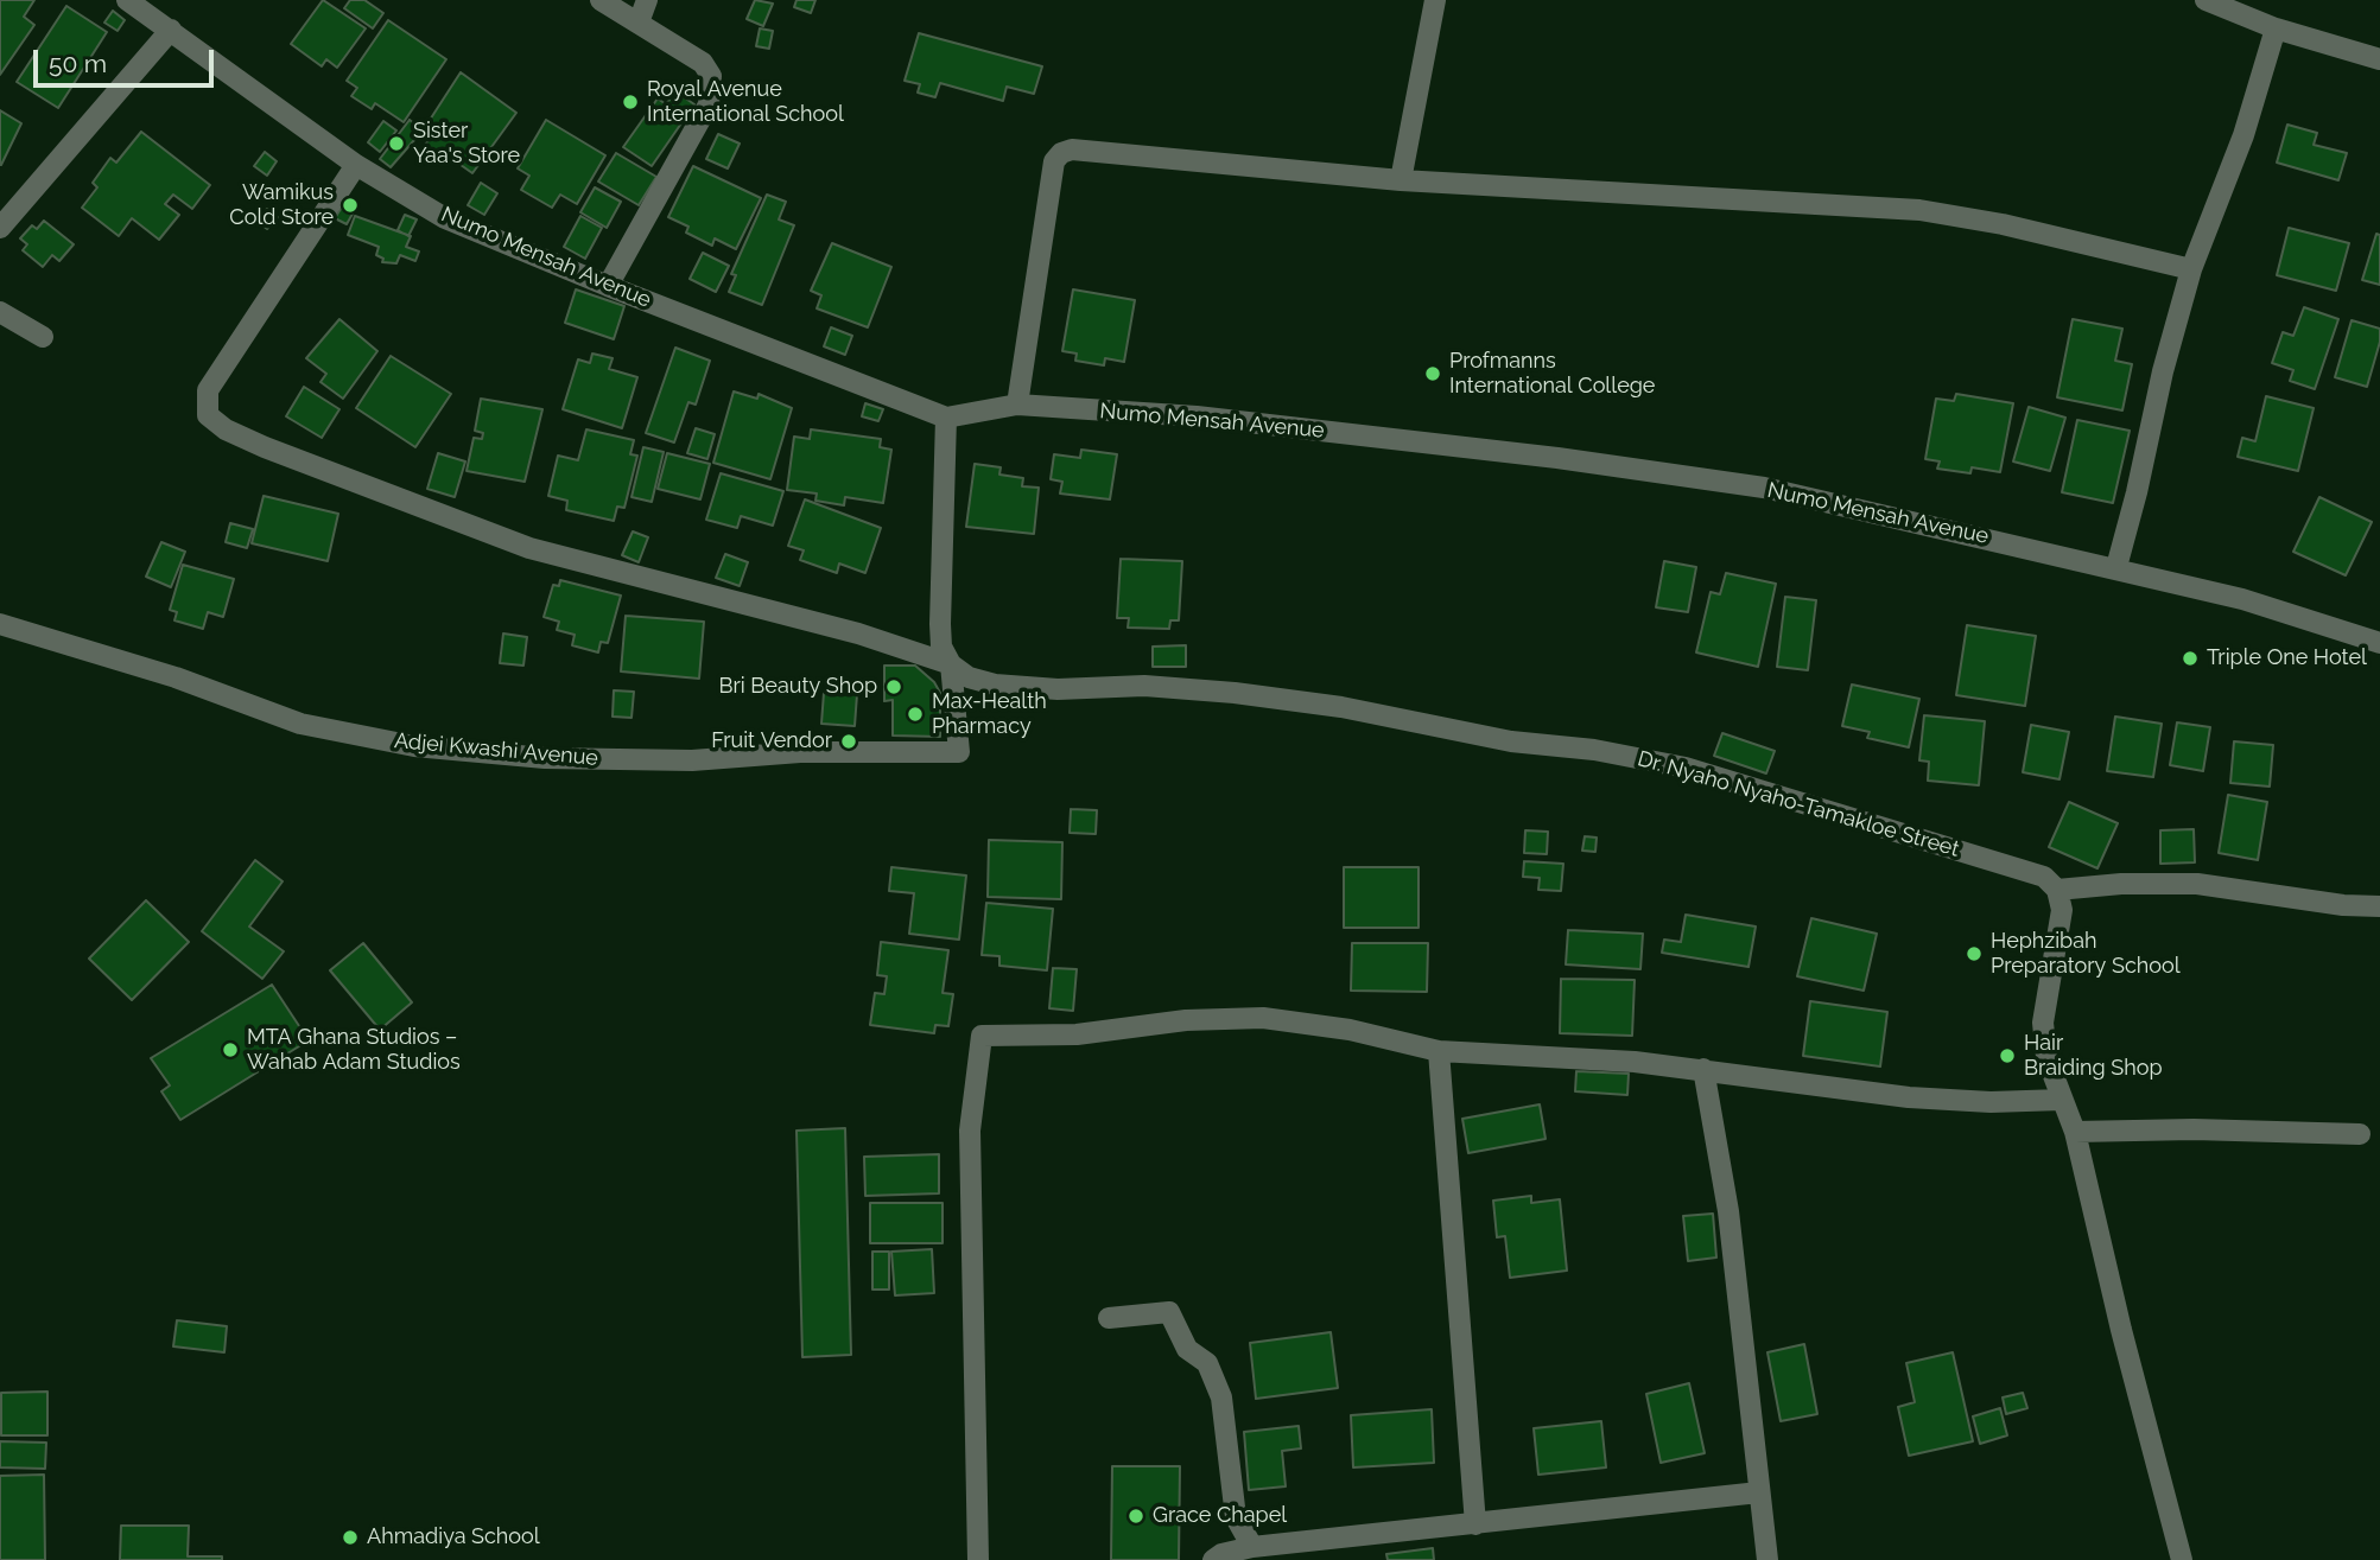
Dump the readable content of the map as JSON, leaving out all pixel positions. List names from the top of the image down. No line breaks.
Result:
{"streets":{"street":["Numo Mensah Avenue","Adjei Kwashi Avenue","Dr. Nyaho Nyaho-Tamakloe Street"]},"crossings":[["Numo Mensah Avenue","Dr. Nyaho Nyaho-Tamakloe Street"],["Adjei Kwashi Avenue","Dr. Nyaho Nyaho-Tamakloe Street"]],"places":["Royal Avenue International School","Sister Yaa's Store","Wamikus Cold Store","Profmanns International College","Triple One Hotel","Bri Beauty Shop","Max-Health Pharmacy","Fruit Vendor","Hephzibah Preparatory School","MTA Ghana Studios – Wahab Adam Studios","Hair Braiding Shop","Grace Chapel","Ahmadiya School"],"scale_bar":"50 m"}
